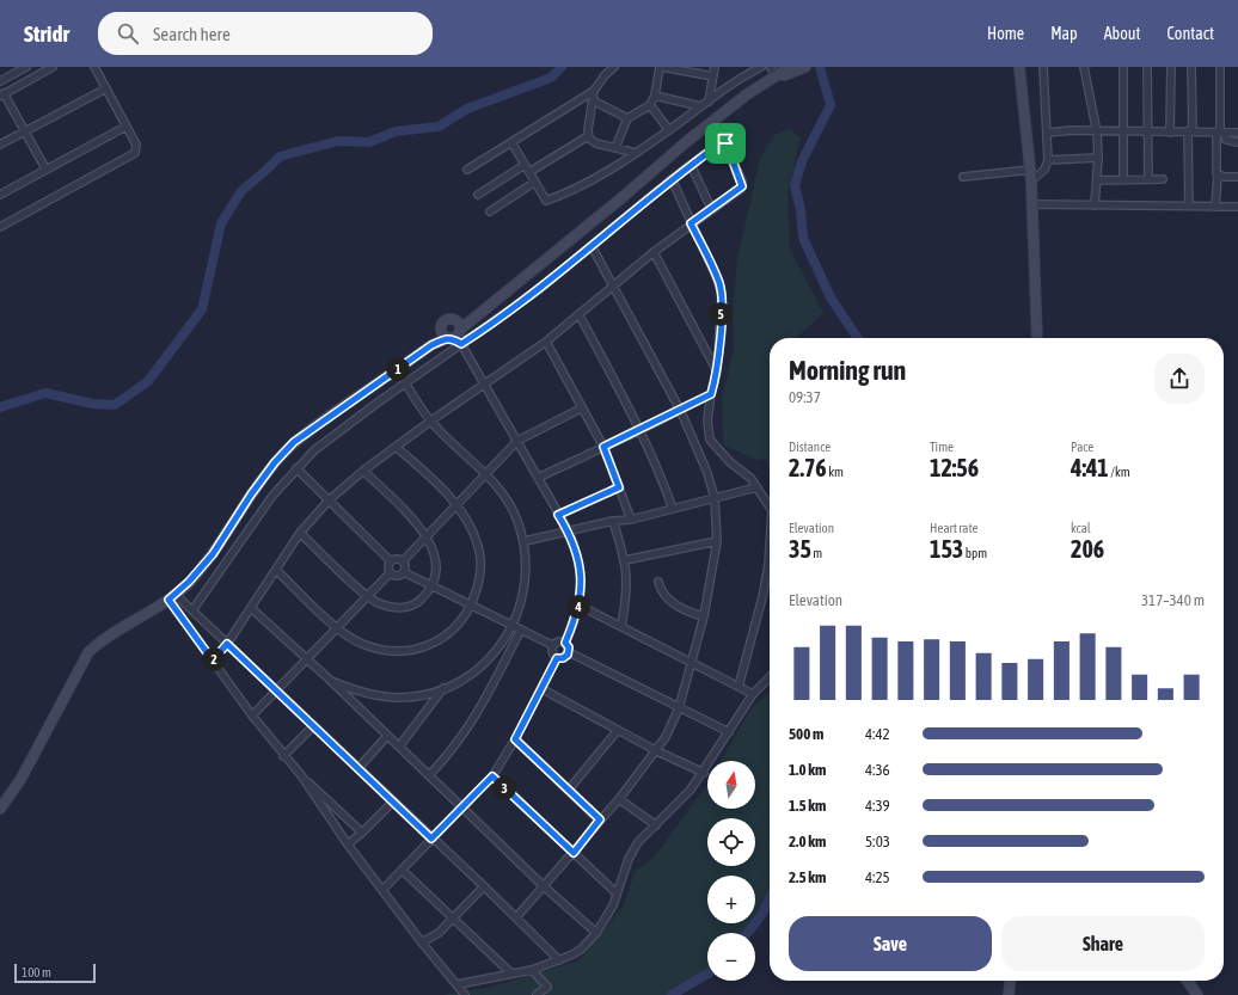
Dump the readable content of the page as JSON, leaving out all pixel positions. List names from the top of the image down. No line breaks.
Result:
{"scale_bar":"100 m","north":"top","page":{"header":"Stridr","search":"Search here","nav":["Home","Map","About","Contact"],"pins":["5","1","4","2","3"],"heading":["Morning run","09:37"],"stats":[["Distance","2.76 km"],["Time","12:56"],["Pace","4:41 /km"],["Elevation","35 m"],["Heart rate","153 bpm"],["kcal","206"]],"chart":["Elevation","317–340 m"],"list":[{"name":"500 m","note":"4:42"},{"name":"1.0 km","note":"4:36"},{"name":"1.5 km","note":"4:39"},{"name":"2.0 km","note":"5:03"},{"name":"2.5 km","note":"4:25"}],"map_buttons":["+","−"],"buttons":["Save","Share"],"scale":"100 m"}}
